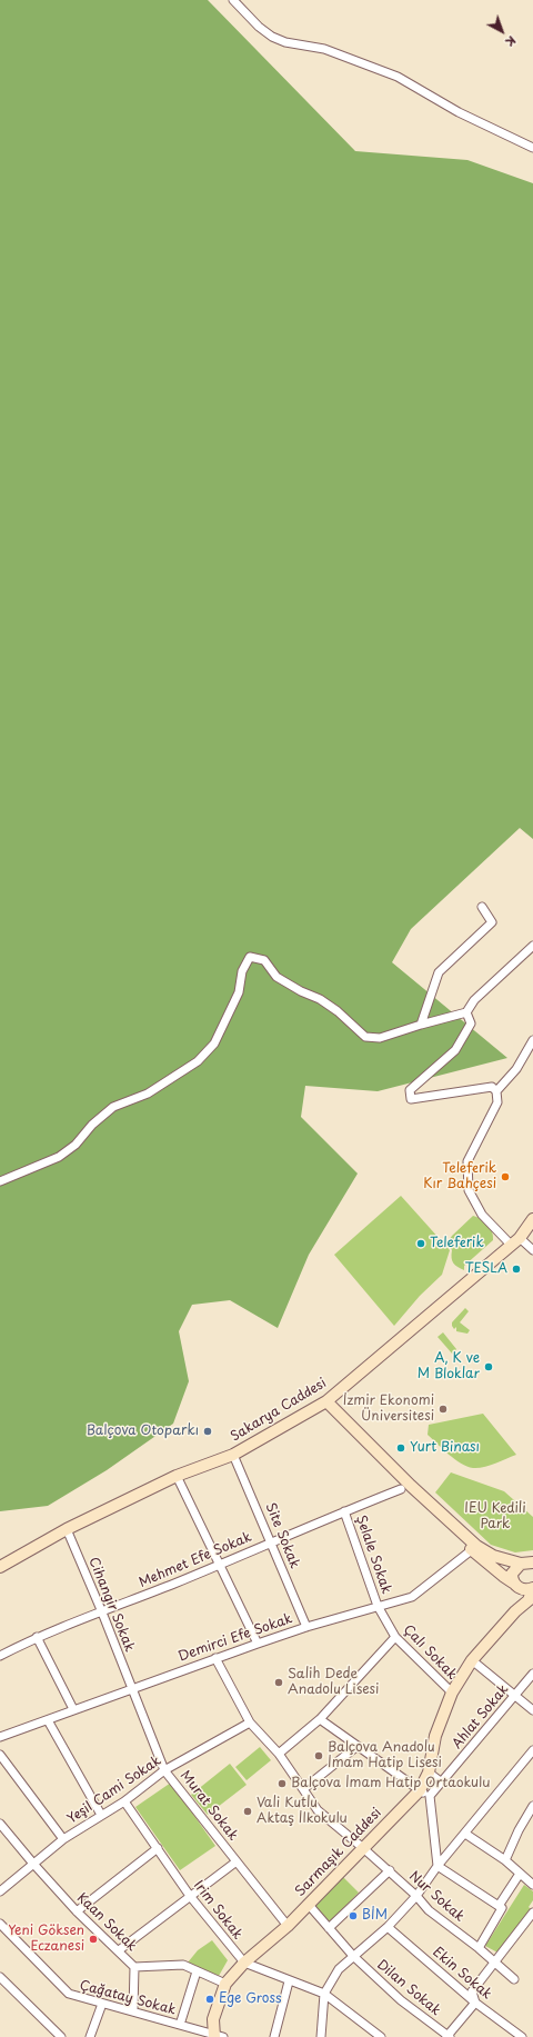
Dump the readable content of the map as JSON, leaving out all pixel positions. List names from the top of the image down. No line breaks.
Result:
{"streets":{"main road":["Sakarya Caddesi","Sarmaşık Caddesi"],"street":["Site Sokak","Şelale Sokak","Mehmet Efe Sokak","Cihangir Sokak","Demirci Efe Sokak","Çalı Sokak","Ahlat Sokak","Yeşil Cami Sokak","Murat Sokak","Nur Sokak","Irim Sokak","Kaan Sokak","Ekin Sokak","Dilan Sokak","Çağatay Sokak"]},"crossings":[["Sakarya Caddesi","Site Sokak"],["Sakarya Caddesi","Cihangir Sokak"],["Site Sokak","Mehmet Efe Sokak"],["Site Sokak","Demirci Efe Sokak"],["Şelale Sokak","Mehmet Efe Sokak"],["Şelale Sokak","Demirci Efe Sokak"],["Şelale Sokak","Çalı Sokak"],["Mehmet Efe Sokak","Cihangir Sokak"],["Cihangir Sokak","Demirci Efe Sokak"],["Cihangir Sokak","Murat Sokak"],["Demirci Efe Sokak","Çalı Sokak"],["Demirci Efe Sokak","Murat Sokak"],["Demirci Efe Sokak","Nur Sokak"],["Çalı Sokak","Ahlat Sokak"],["Çalı Sokak","Sarmaşık Caddesi"],["Yeşil Cami Sokak","Murat Sokak"],["Yeşil Cami Sokak","Nur Sokak"],["Yeşil Cami Sokak","Irim Sokak"],["Yeşil Cami Sokak","Kaan Sokak"],["Murat Sokak","Sarmaşık Caddesi"],["Sarmaşık Caddesi","Nur Sokak"],["Sarmaşık Caddesi","Irim Sokak"],["Sarmaşık Caddesi","Kaan Sokak"],["Sarmaşık Caddesi","Çağatay Sokak"]],"parks":["IEU Kedili Park"],"places":["Teleferik Kır Bahçesi","Teleferik","TESLA","A, K ve M Bloklar","İzmir Ekonomi Üniversitesi","Balçova Otoparkı","Yurt Binası","Salih Dede Anadolu Lisesi","Balçova Anadolu İmam Hatip Lisesi","Balçova İmam Hatip Ortaokulu","Vali Kutlu Aktaş İlkokulu","BİM","Yeni Göksen Eczanesi","Ege Gross"],"north":"bottom right"}
